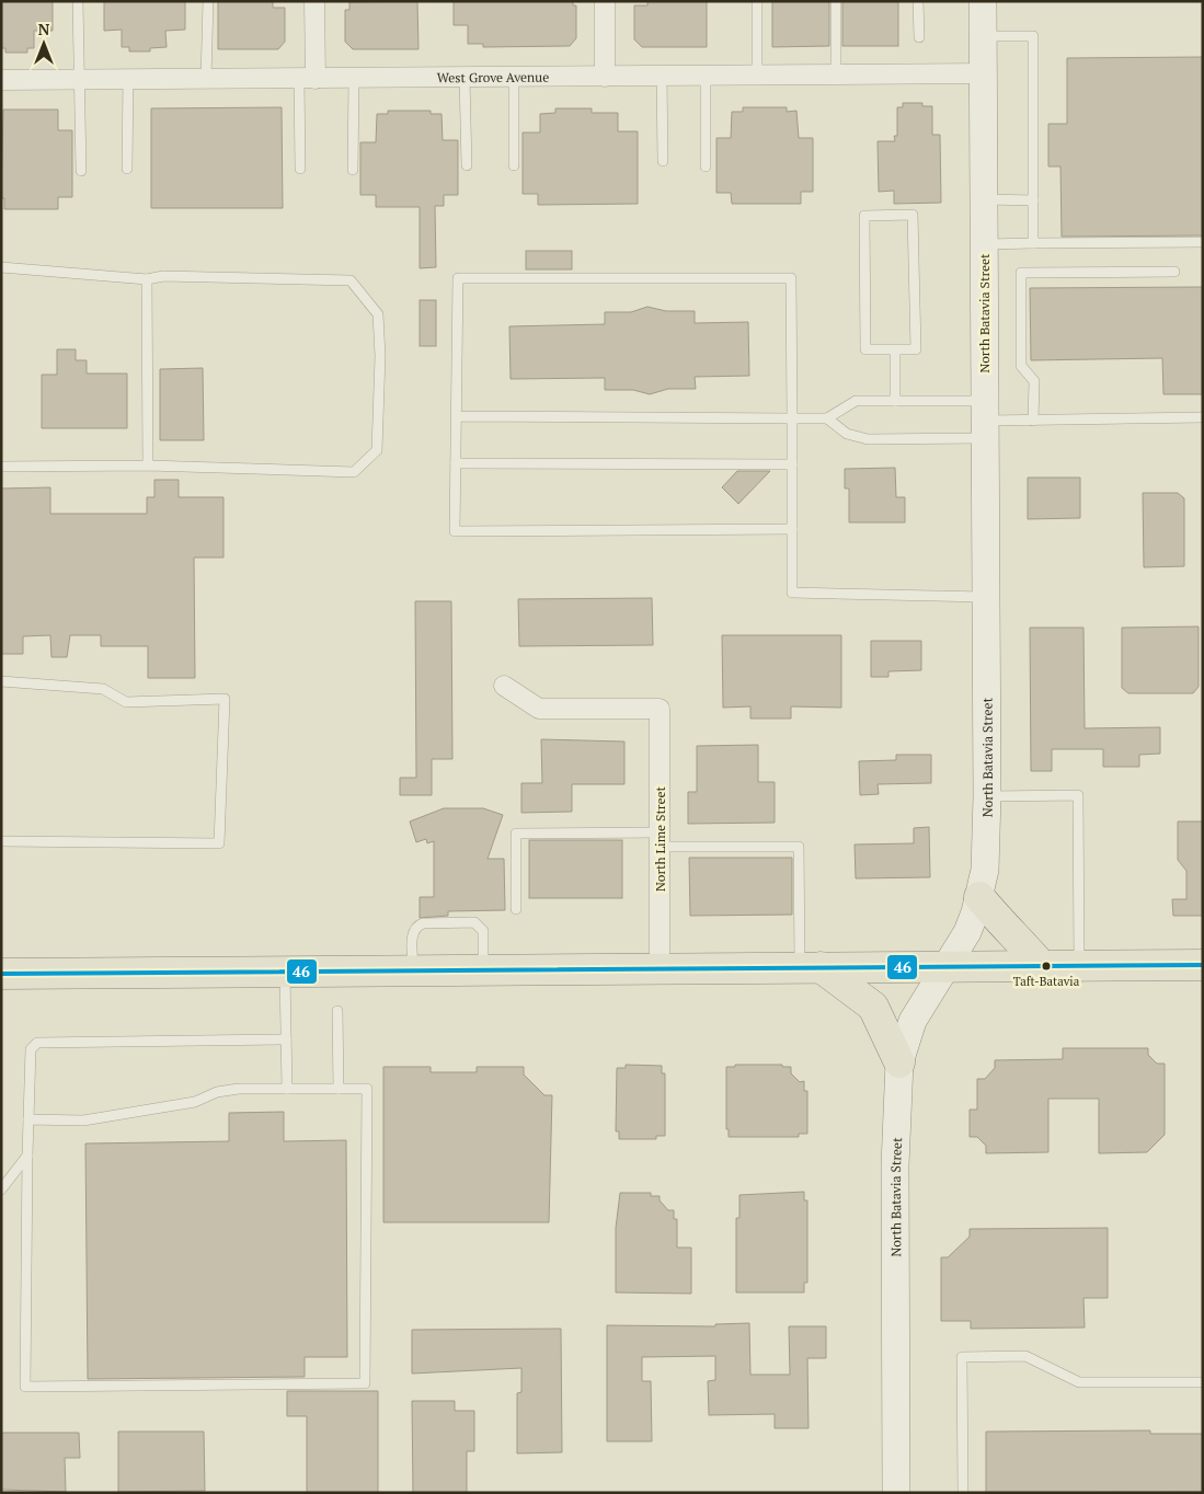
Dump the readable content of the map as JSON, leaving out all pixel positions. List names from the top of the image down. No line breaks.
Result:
{"streets":{"main road":["North Batavia Street"],"street":["West Grove Avenue","North Lime Street"]},"crossings":[["West Grove Avenue","North Batavia Street"]],"places":["Taft-Batavia"],"lines":["transit line 46"],"north":"top"}
